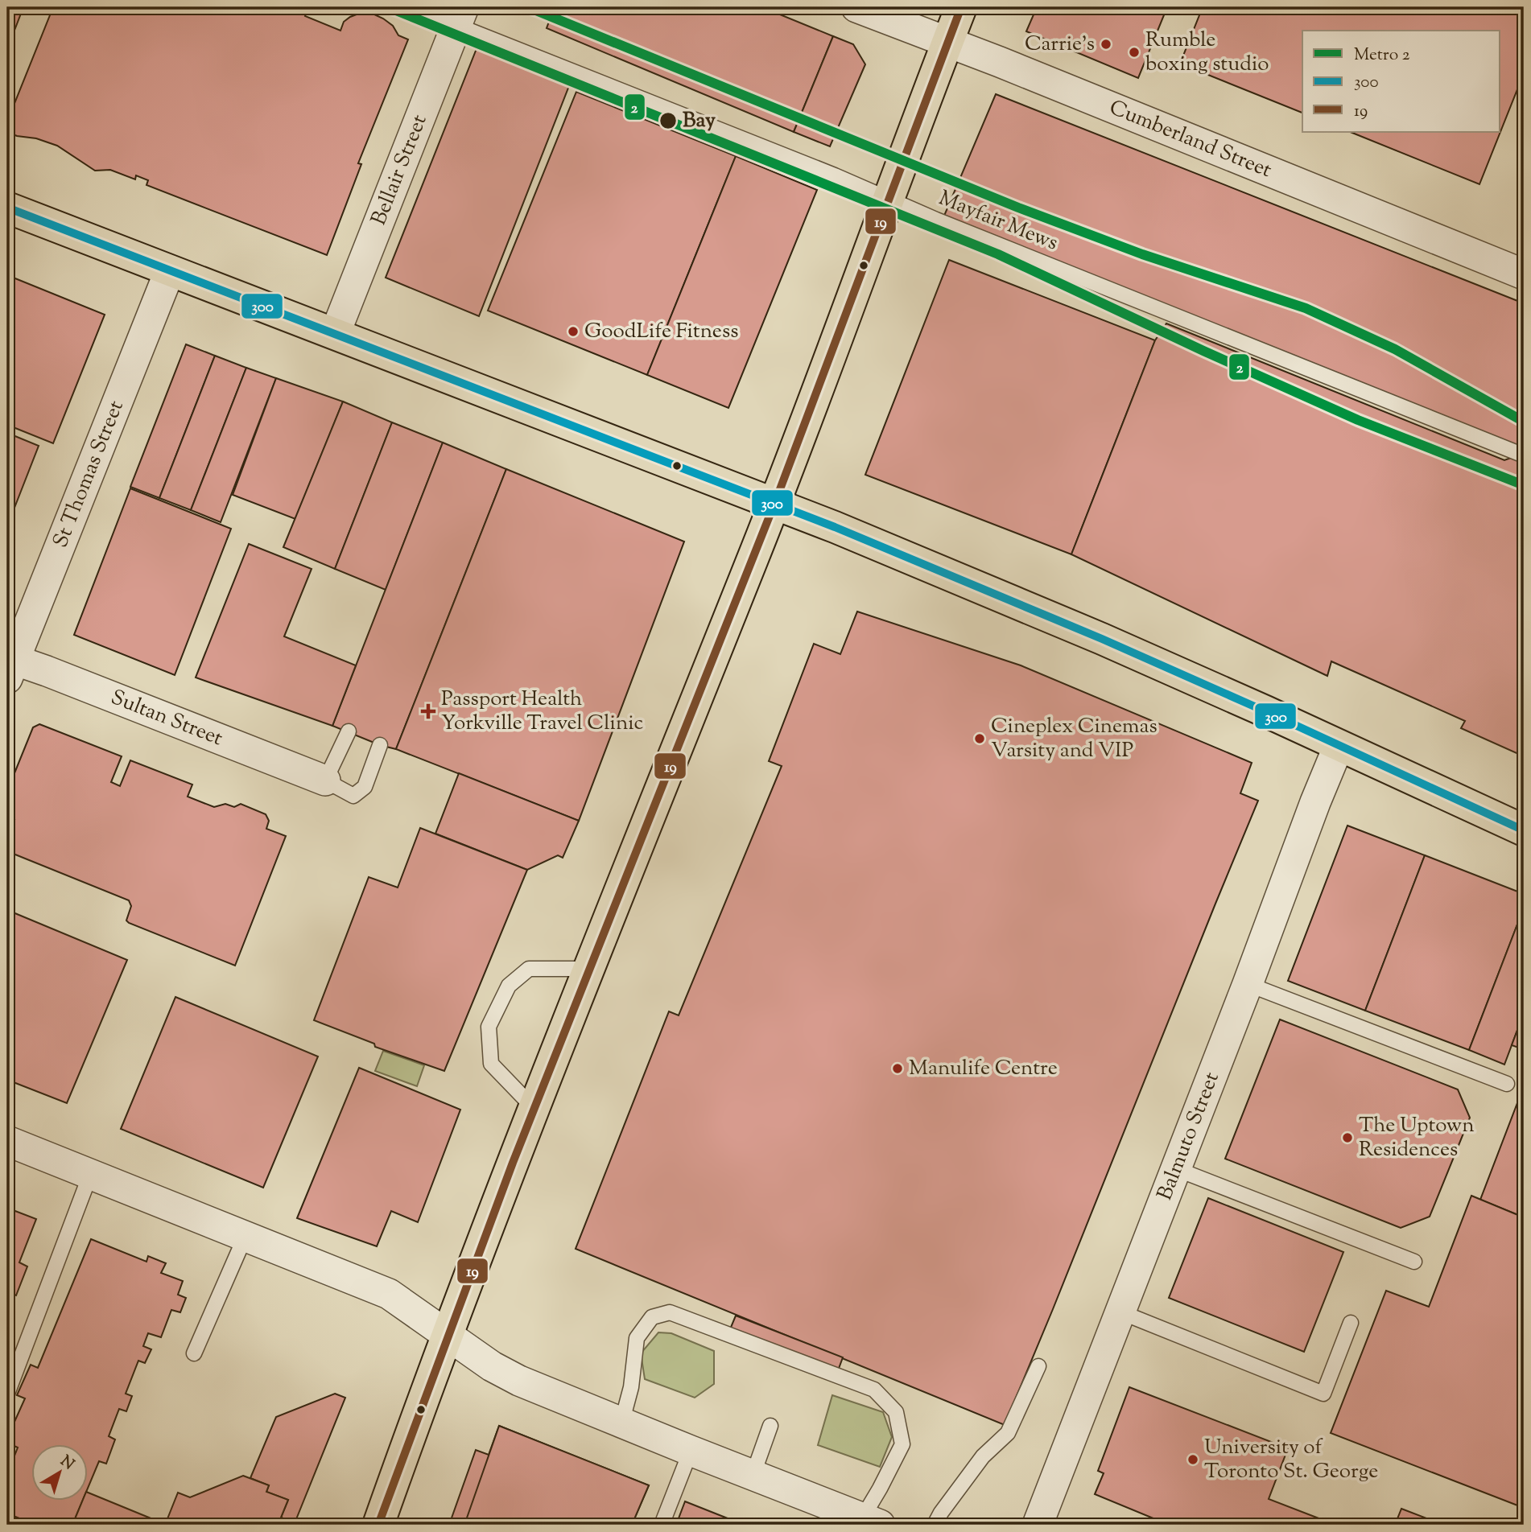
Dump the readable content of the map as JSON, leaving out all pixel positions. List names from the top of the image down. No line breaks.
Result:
{"streets":{"street":["Cumberland Street","Bellair Street","St Thomas Street","Sultan Street","Balmuto Street"],"lane":["Mayfair Mews"]},"crossings":[["Bellair Street","Mayfair Mews"],["St Thomas Street","Sultan Street"]],"places":{"other":["Carrie’s","Rumble boxing studio","Bay","GoodLife Fitness","Cineplex Cinemas Varsity and VIP","Manulife Centre","The Uptown Residences","University of Toronto St. George"],"health":["Passport Health Yorkville Travel Clinic"]},"lines":["metro line 2","transit line 19","transit line 300"],"legend":["Metro 2","300","19"],"north":"top right"}
